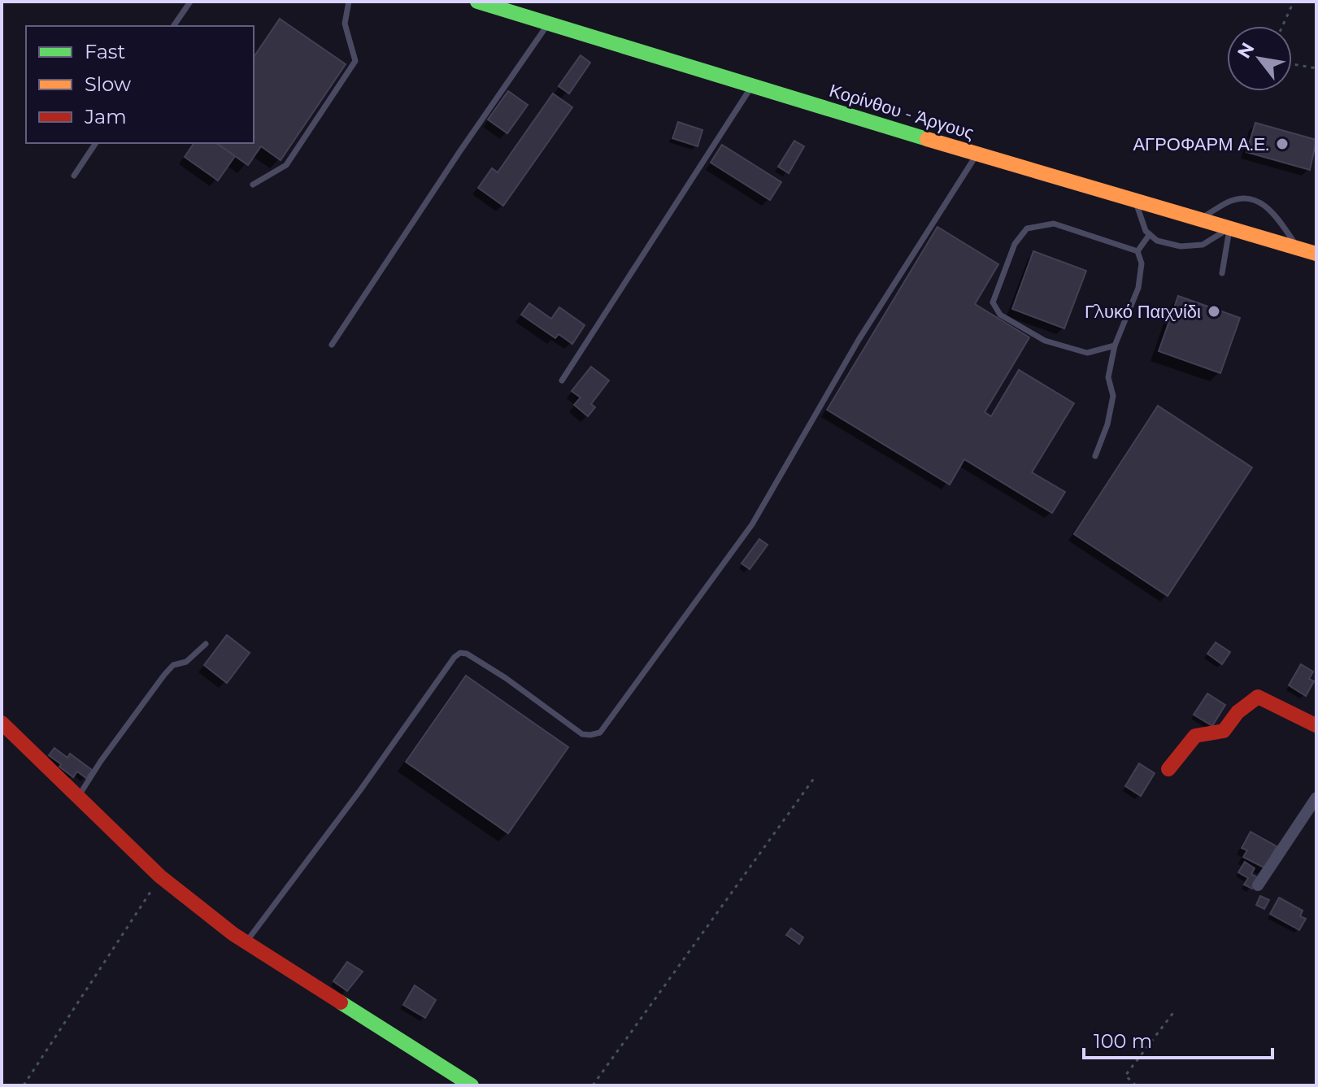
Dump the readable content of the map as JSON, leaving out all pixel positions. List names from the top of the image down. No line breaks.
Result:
{"streets":{"main road":["Κορίνθου - Άργους"]},"places":["ΑΓΡΟΦΑΡΜ Α.Ε.","Γλυκό Παιχνίδι"],"legend":["Fast","Slow","Jam"],"scale_bar":"100 m","north":"top left"}
